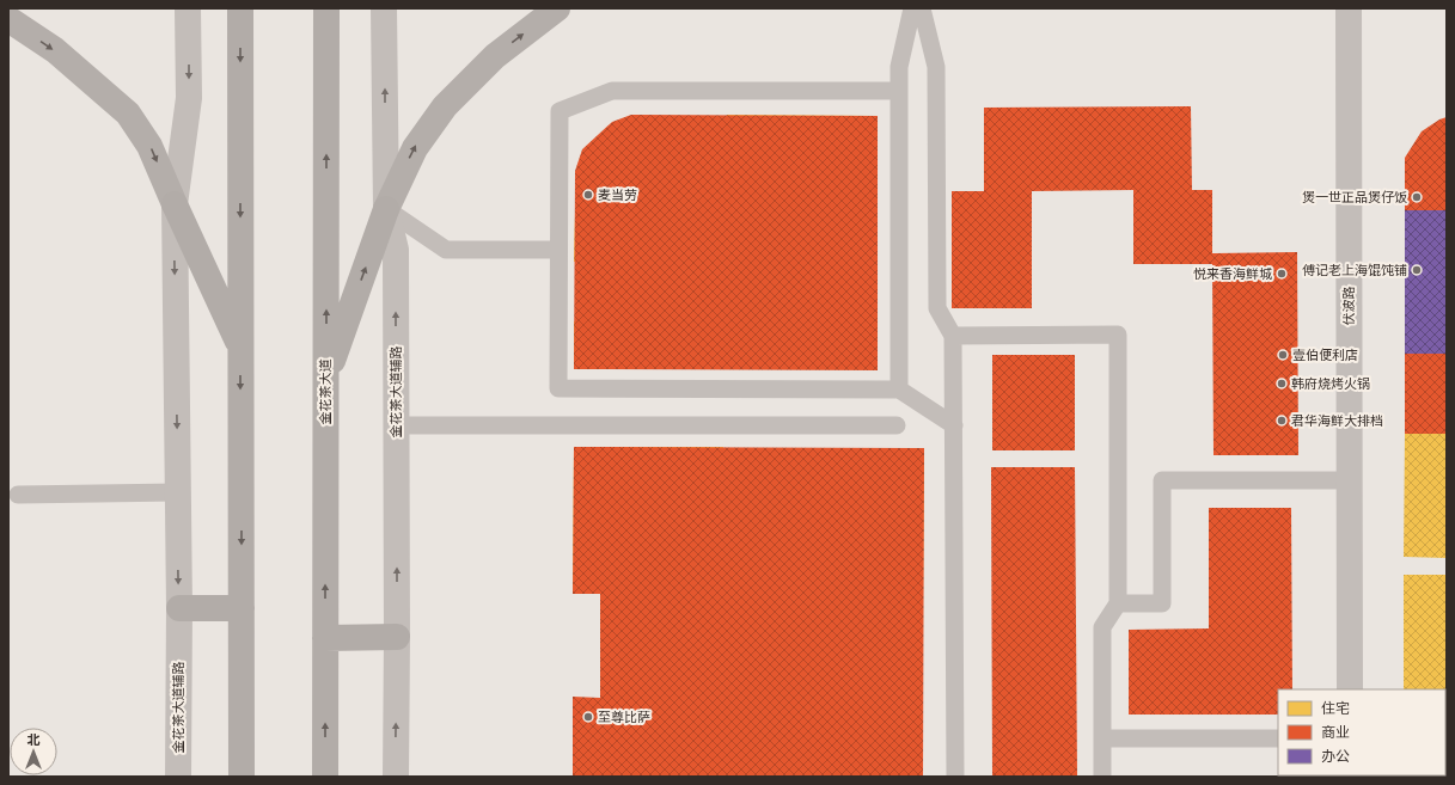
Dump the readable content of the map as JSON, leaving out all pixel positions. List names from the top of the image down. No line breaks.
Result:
{"streets":{"main road":["金花茶大道"],"street":["伏波路","金花茶大道辅路"]},"places":["麦当劳","煲一世正品煲仔饭","傅记老上海馄饨铺","悦来香海鲜城","壹伯便利店","韩府烧烤火锅","君华海鲜大排档","至尊比萨"],"legend":["住宅","商业","办公"],"north":"top"}
